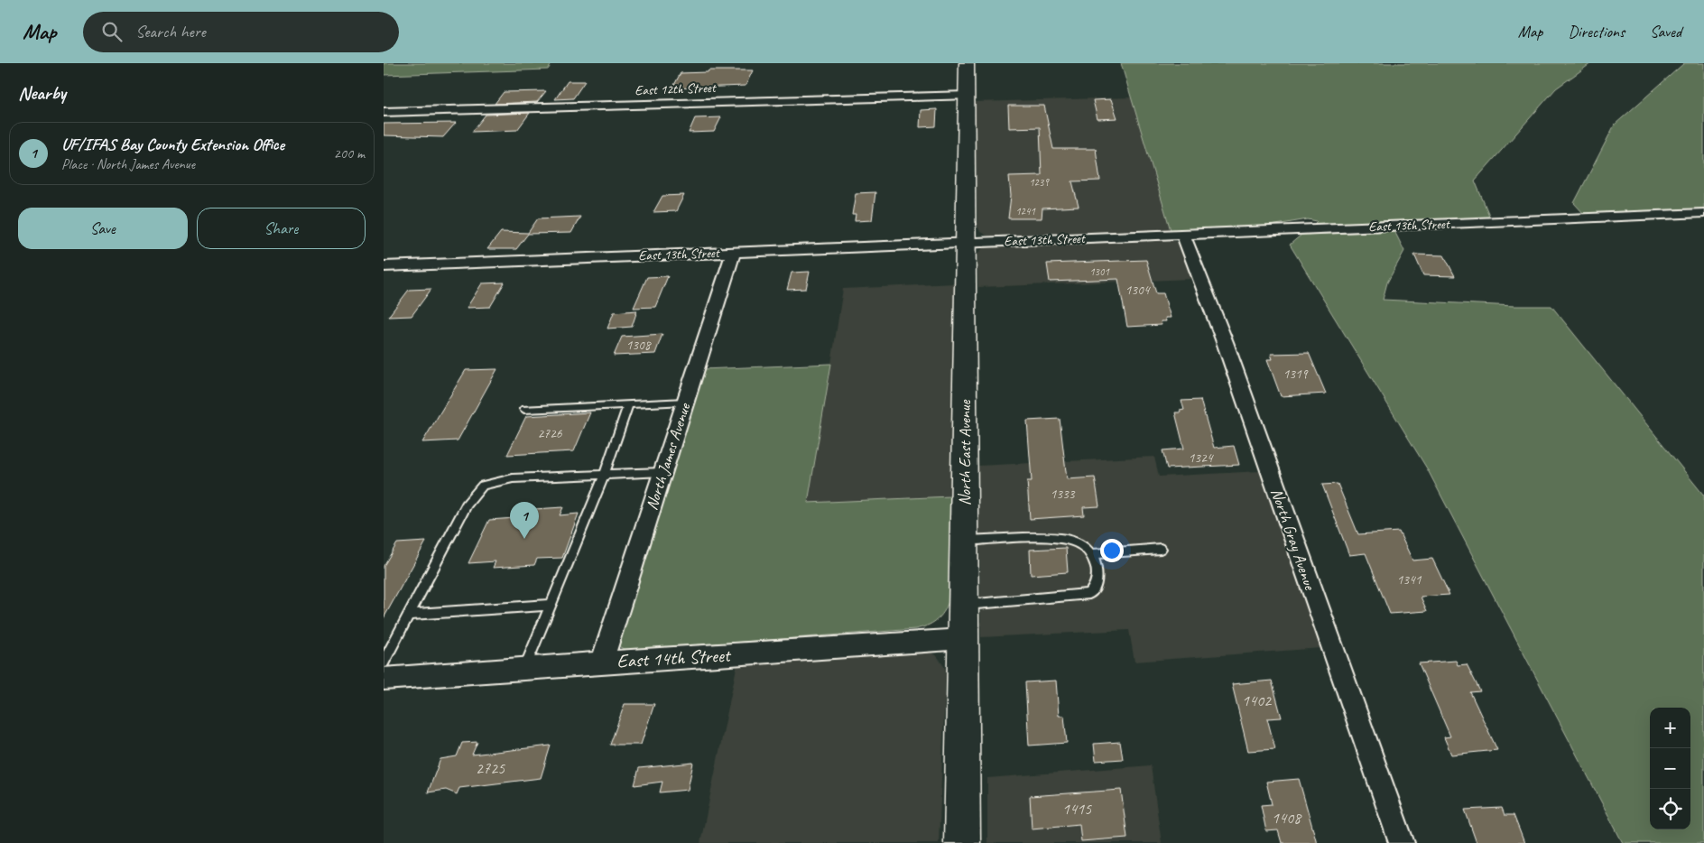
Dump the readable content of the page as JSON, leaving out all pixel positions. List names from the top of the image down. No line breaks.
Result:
{"streets":{"main road":["North East Avenue"],"street":["East 12th Street","East 13th Street","North James Avenue","North Gray Avenue","East 14th Street"]},"crossings":[["East 12th Street","North East Avenue"],["East 13th Street","North East Avenue"],["East 13th Street","North James Avenue"],["East 13th Street","North Gray Avenue"],["North East Avenue","East 14th Street"],["North James Avenue","East 14th Street"]],"house_numbers":["1239","1241","1301","1304","1308","1319","2726","1324","1333","1341","1402","2725","1415","1408"],"page":{"header":"Map","search":"Search here","nav":["Map","Directions","Saved"],"heading":"Nearby","list":[{"mark":"1","name":"UF/IFAS Bay County Extension Office","note":"Place · North James Avenue","value":"200 m"}],"buttons":["Save","Share"],"pins":"1","map_buttons":["+","−"]}}
